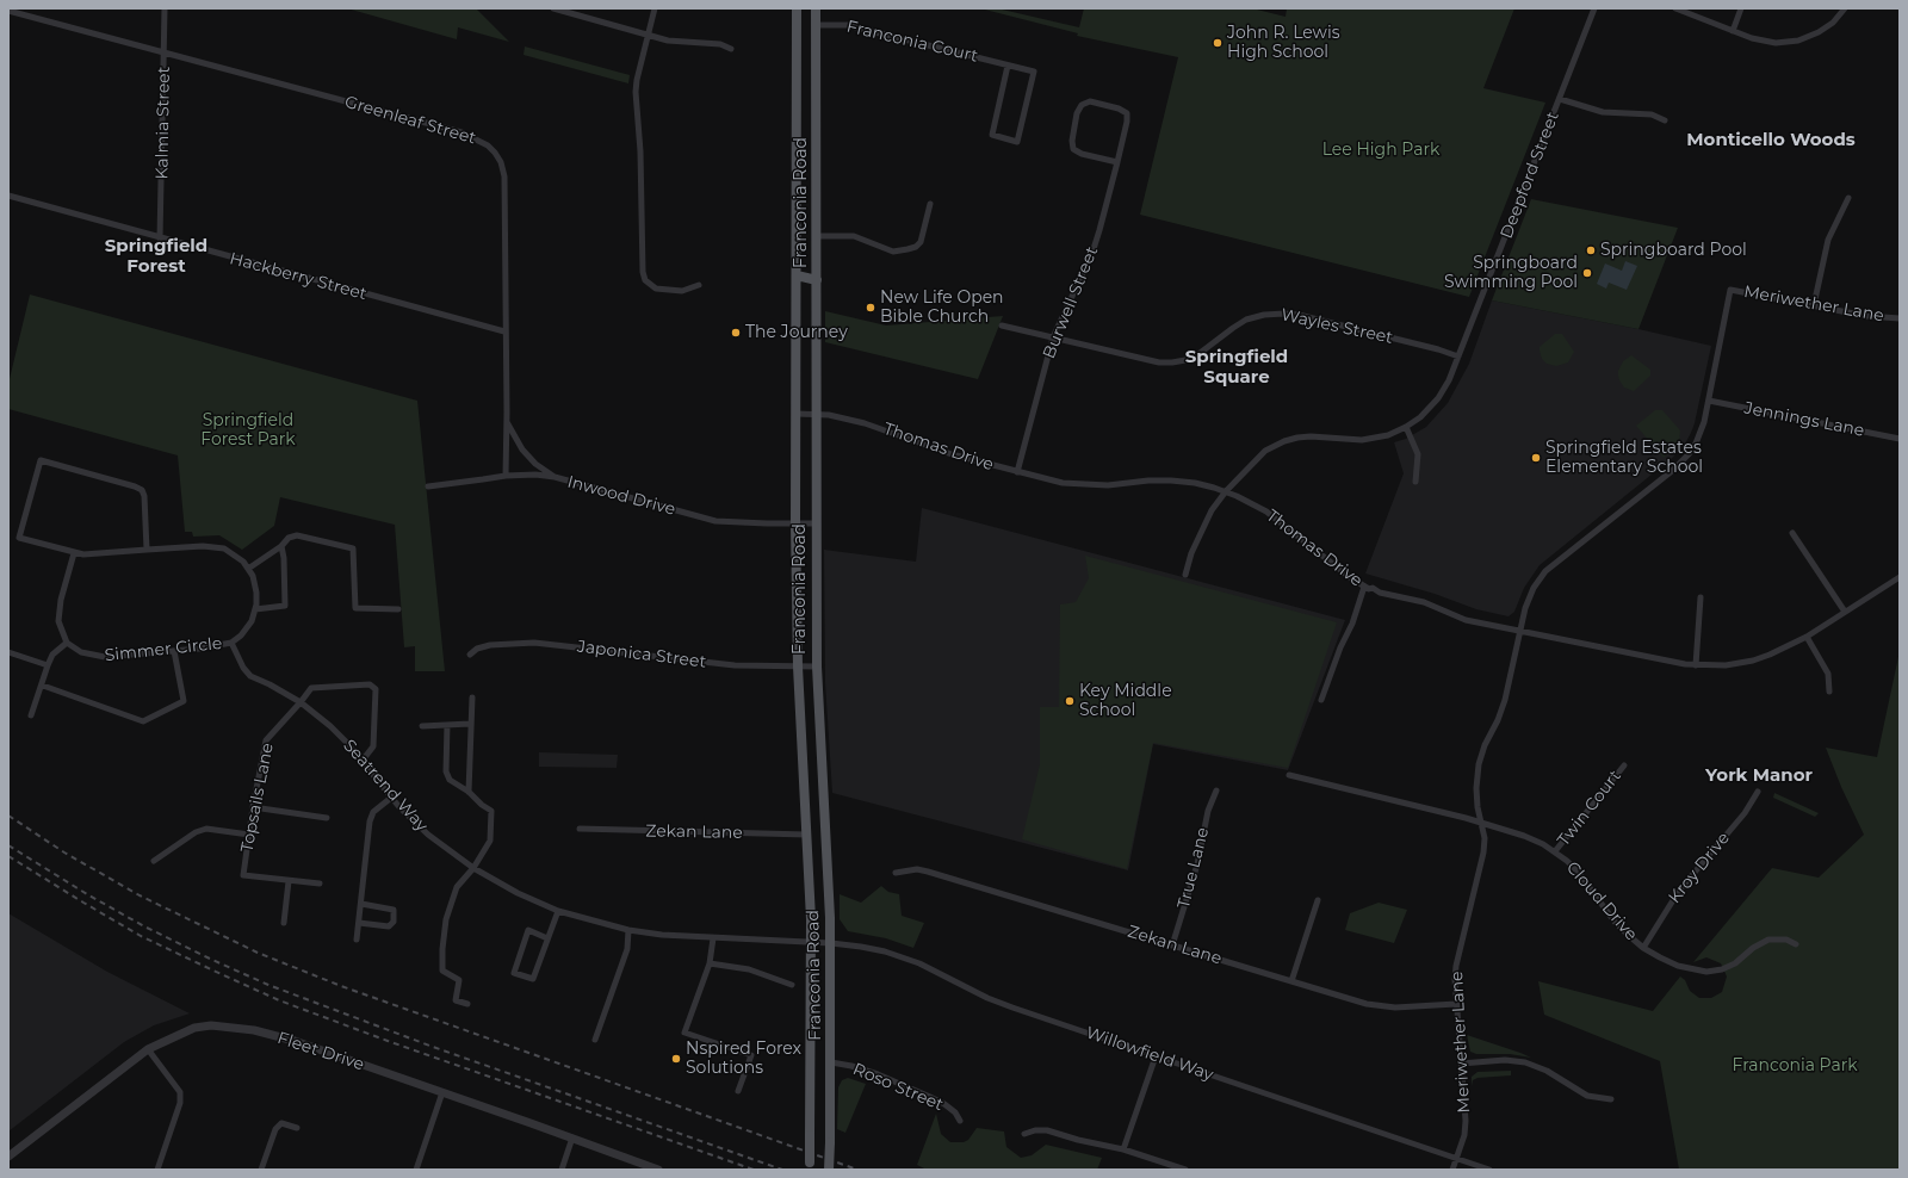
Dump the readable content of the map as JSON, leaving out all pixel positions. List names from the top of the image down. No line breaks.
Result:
{"streets":{"main road":["Franconia Road"],"street":["Franconia Court","Greenleaf Street","Kalmia Street","Deepford Street","Hackberry Street","Burwell Street","Meriwether Lane","Wayles Street","Jennings Lane","Thomas Drive","Inwood Drive","Simmer Circle","Japonica Street","Seatrend Way","Topsails Lane","Twin Court","Zekan Lane","True Lane","Kroy Drive","Cloud Drive","Fleet Drive","Willowfield Way","Roso Street"]},"crossings":[["Franconia Court","Franconia Road"],["Greenleaf Street","Kalmia Street"],["Greenleaf Street","Hackberry Street"],["Greenleaf Street","Inwood Drive"],["Kalmia Street","Hackberry Street"],["Deepford Street","Wayles Street"],["Deepford Street","Thomas Drive"],["Franconia Road","Thomas Drive"],["Franconia Road","Inwood Drive"],["Franconia Road","Japonica Street"],["Franconia Road","Seatrend Way"],["Franconia Road","Zekan Lane"],["Franconia Road","Willowfield Way"],["Franconia Road","Roso Street"],["Burwell Street","Wayles Street"],["Burwell Street","Thomas Drive"],["Meriwether Lane","Jennings Lane"],["Meriwether Lane","Thomas Drive"],["Meriwether Lane","Zekan Lane"],["Meriwether Lane","Cloud Drive"],["Meriwether Lane","Willowfield Way"],["Simmer Circle","Seatrend Way"],["Seatrend Way","Topsails Lane"],["Seatrend Way","Willowfield Way"],["Twin Court","Cloud Drive"],["Zekan Lane","True Lane"],["Kroy Drive","Cloud Drive"]],"districts":["Monticello Woods","Springfield Forest","Springfield Square","York Manor"],"parks":["Lee High Park","Springfield Forest Park","Franconia Park"],"places":["John R. Lewis High School","Springboard Pool","Springboard Swimming Pool","New Life Open Bible Church","The Journey","Springfield Estates Elementary School","Key Middle School","Nspired Forex Solutions"]}
